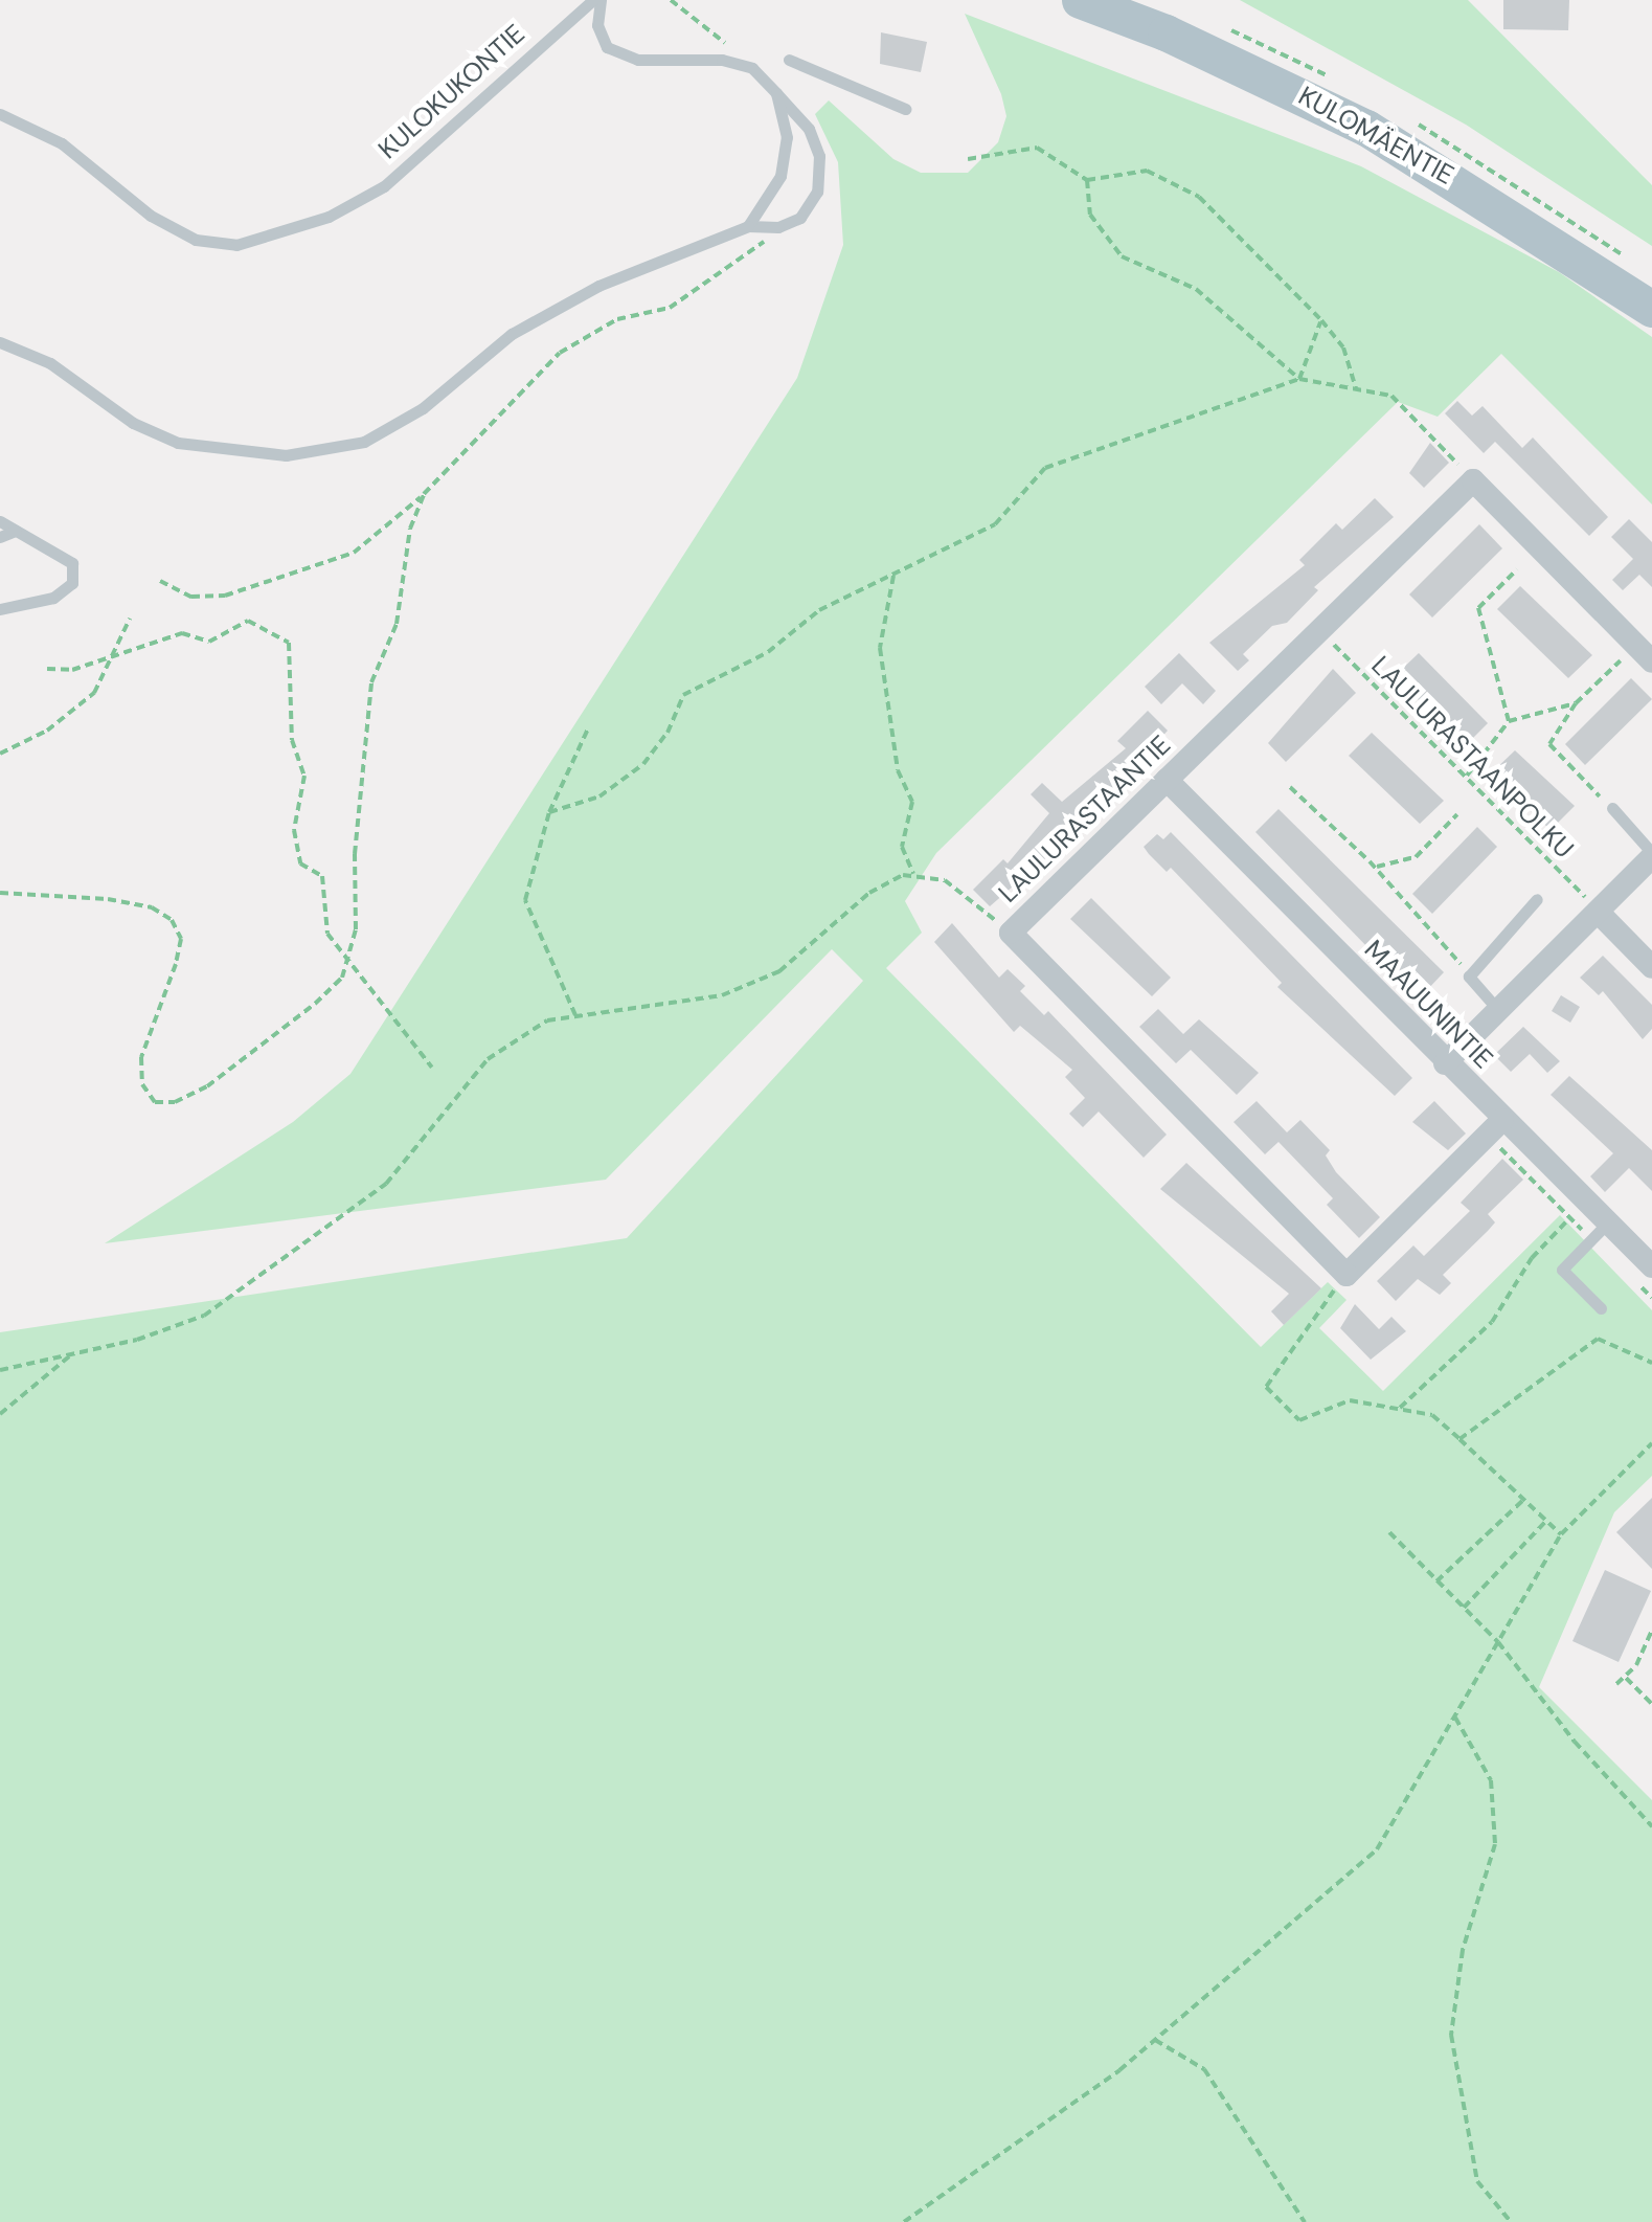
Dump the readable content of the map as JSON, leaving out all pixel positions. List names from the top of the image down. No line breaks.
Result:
{"streets":{"main road":["KULOMÄENTIE"],"street":["LAULURASTAANTIE","MAAUUNINTIE"],"lane":["KULOKUKONTIE"],"path":["LAULURASTAANPOLKU"]},"crossings":[["LAULURASTAANPOLKU","LAULURASTAANTIE"],["LAULURASTAANTIE","MAAUUNINTIE"]]}
